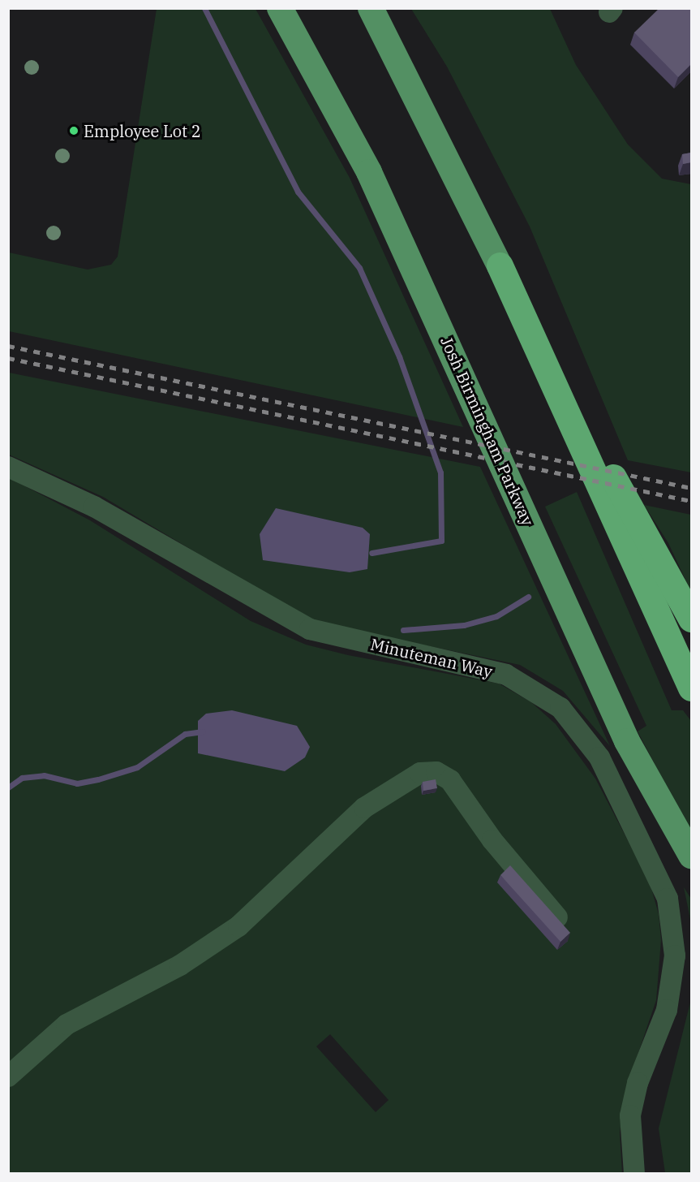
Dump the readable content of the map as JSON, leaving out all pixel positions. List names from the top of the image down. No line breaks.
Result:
{"streets":{"main road":["Josh Birmingham Parkway"],"street":["Minuteman Way"]},"places":["Employee Lot 2"]}
